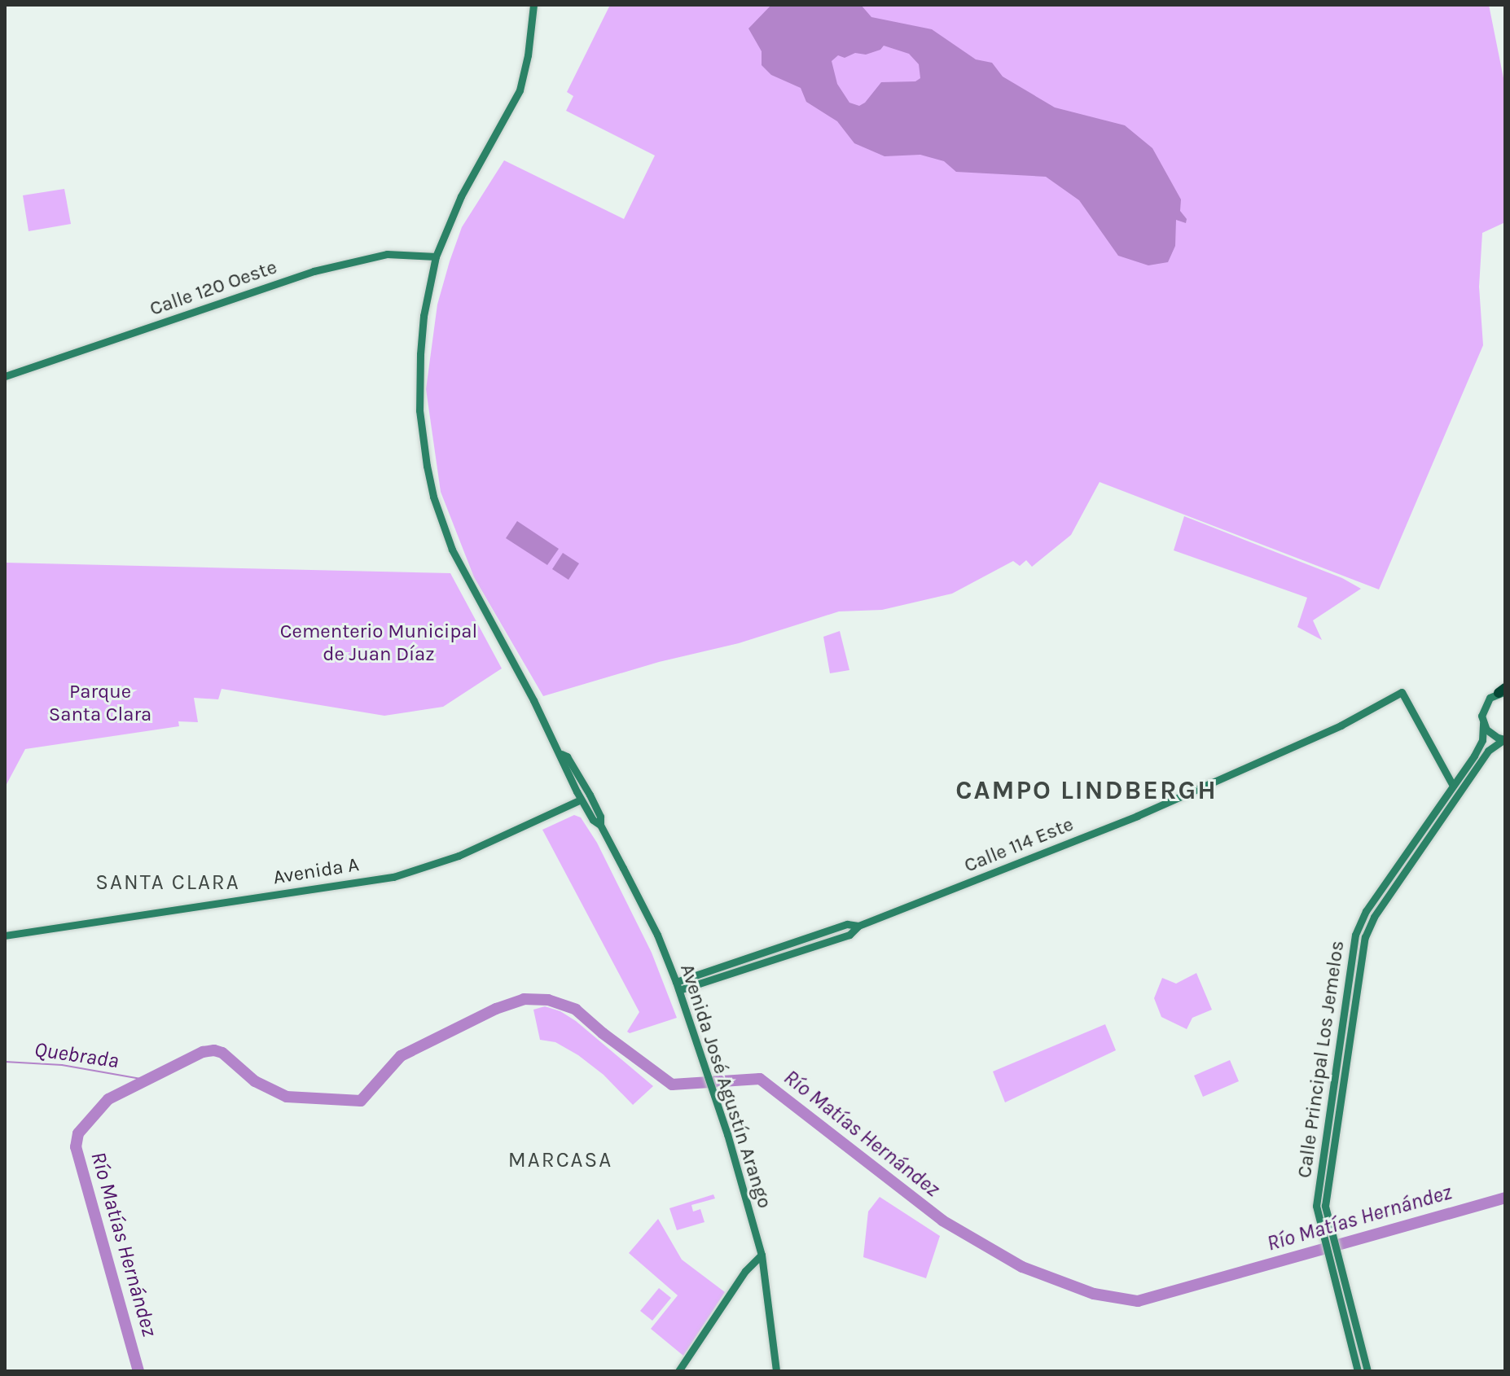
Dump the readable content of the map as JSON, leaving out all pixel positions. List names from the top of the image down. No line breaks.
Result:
{"streets":{"main road":["Calle 120 Oeste","Calle 114 Este","Avenida A","Calle Principal Los Jemelos","Avenida José Agustín Arango"]},"crossings":[["Calle 120 Oeste","Avenida José Agustín Arango"],["Calle 114 Este","Calle Principal Los Jemelos"],["Calle 114 Este","Avenida José Agustín Arango"],["Avenida A","Avenida José Agustín Arango"]],"districts":["CAMPO LINDBERGH","SANTA CLARA","MARCASA"],"water":["Quebrada","Río Matías Hernández"],"parks":["Cementerio Municipal de Juan Díaz","Parque Santa Clara"]}
